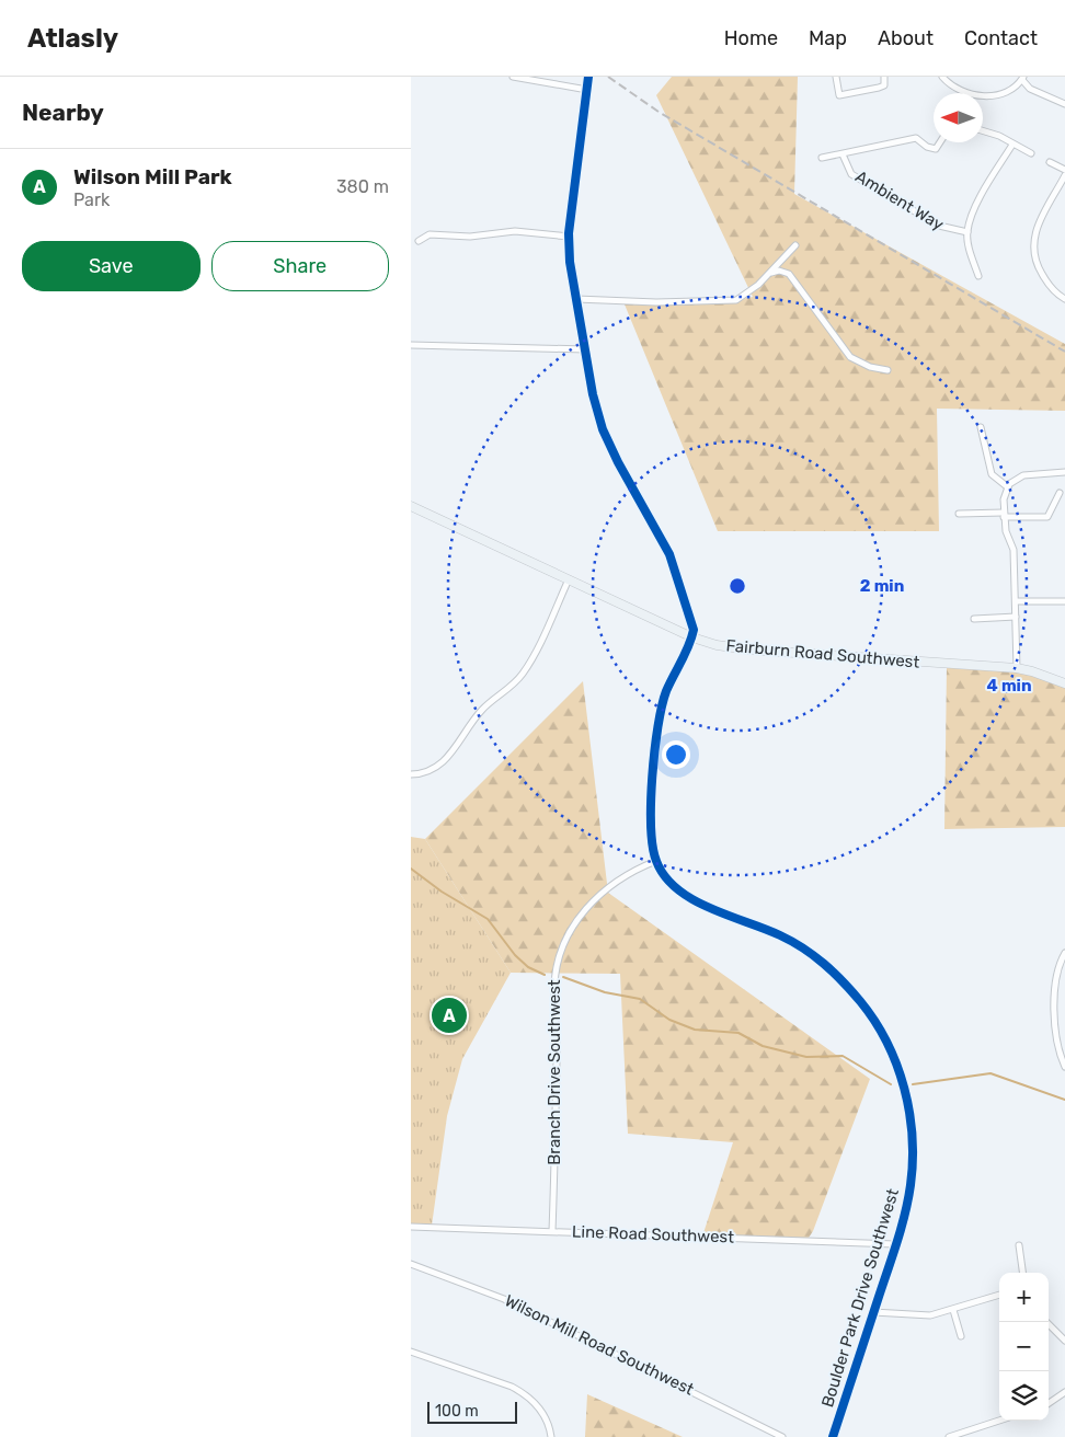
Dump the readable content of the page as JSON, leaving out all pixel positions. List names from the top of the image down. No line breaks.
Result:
{"streets":{"street":["Ambient Way","Fairburn Road Southwest","Branch Drive Southwest","Line Road Southwest","Boulder Park Drive Southwest","Wilson Mill Road Southwest"]},"crossings":[["Fairburn Road Southwest","Boulder Park Drive Southwest"],["Branch Drive Southwest","Line Road Southwest"],["Branch Drive Southwest","Boulder Park Drive Southwest"],["Line Road Southwest","Boulder Park Drive Southwest"]],"scale_bar":"100 m","north":"left","page":{"header":"Atlasly","nav":["Home","Map","About","Contact"],"heading":"Nearby","list":[{"mark":"A","name":"Wilson Mill Park","note":"Park","value":"380 m"}],"buttons":["Save","Share"],"pins":"A","map_buttons":["+","−"],"scale":"100 m"},"rings":["2 min","4 min"]}
